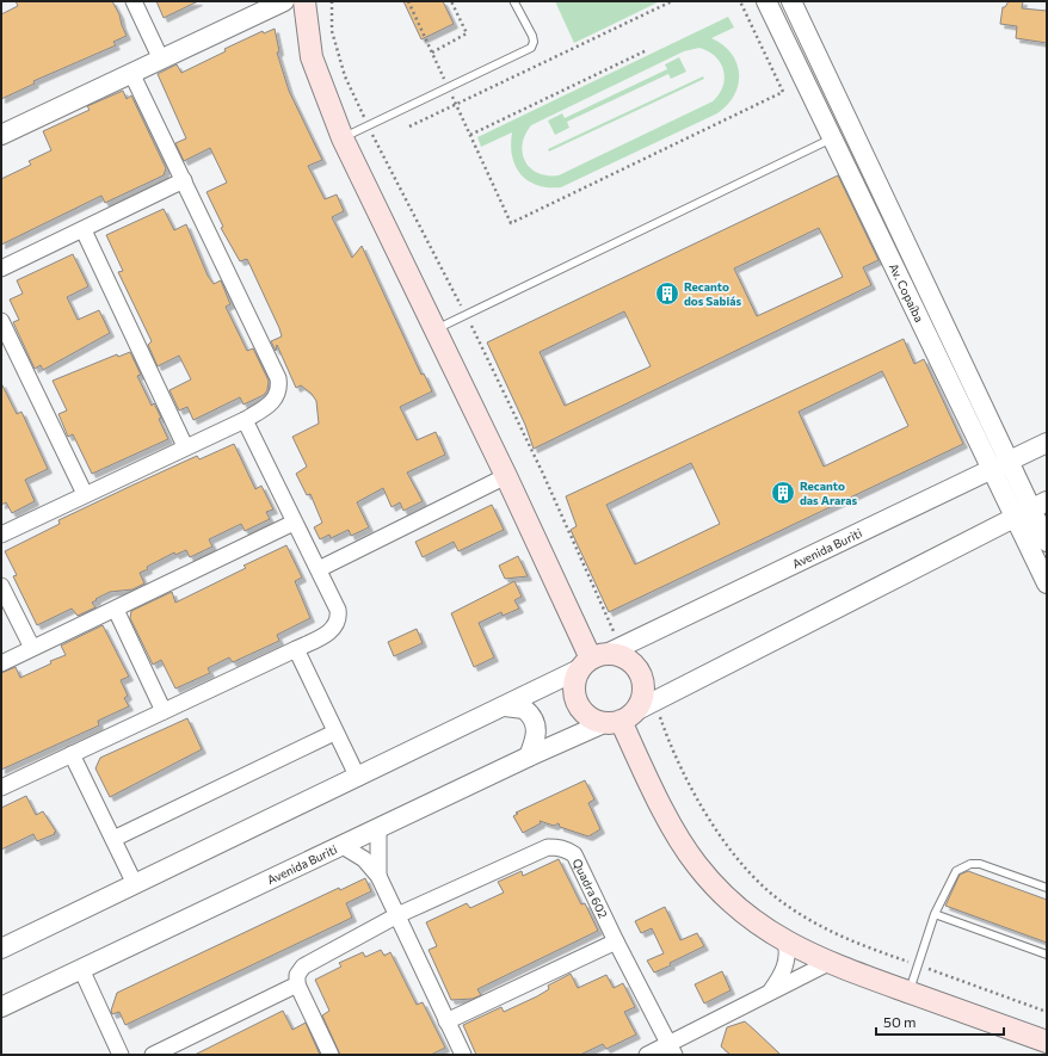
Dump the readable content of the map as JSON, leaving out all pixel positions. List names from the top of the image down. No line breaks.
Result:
{"streets":{"street":["Av. Copaíba","Avenida Buriti","Quadra 602"]},"crossings":[["Av. Copaíba","Avenida Buriti"]],"places":{"building":["Recanto dos Sabiás","Recanto das Araras"]},"scale_bar":"50 m"}
